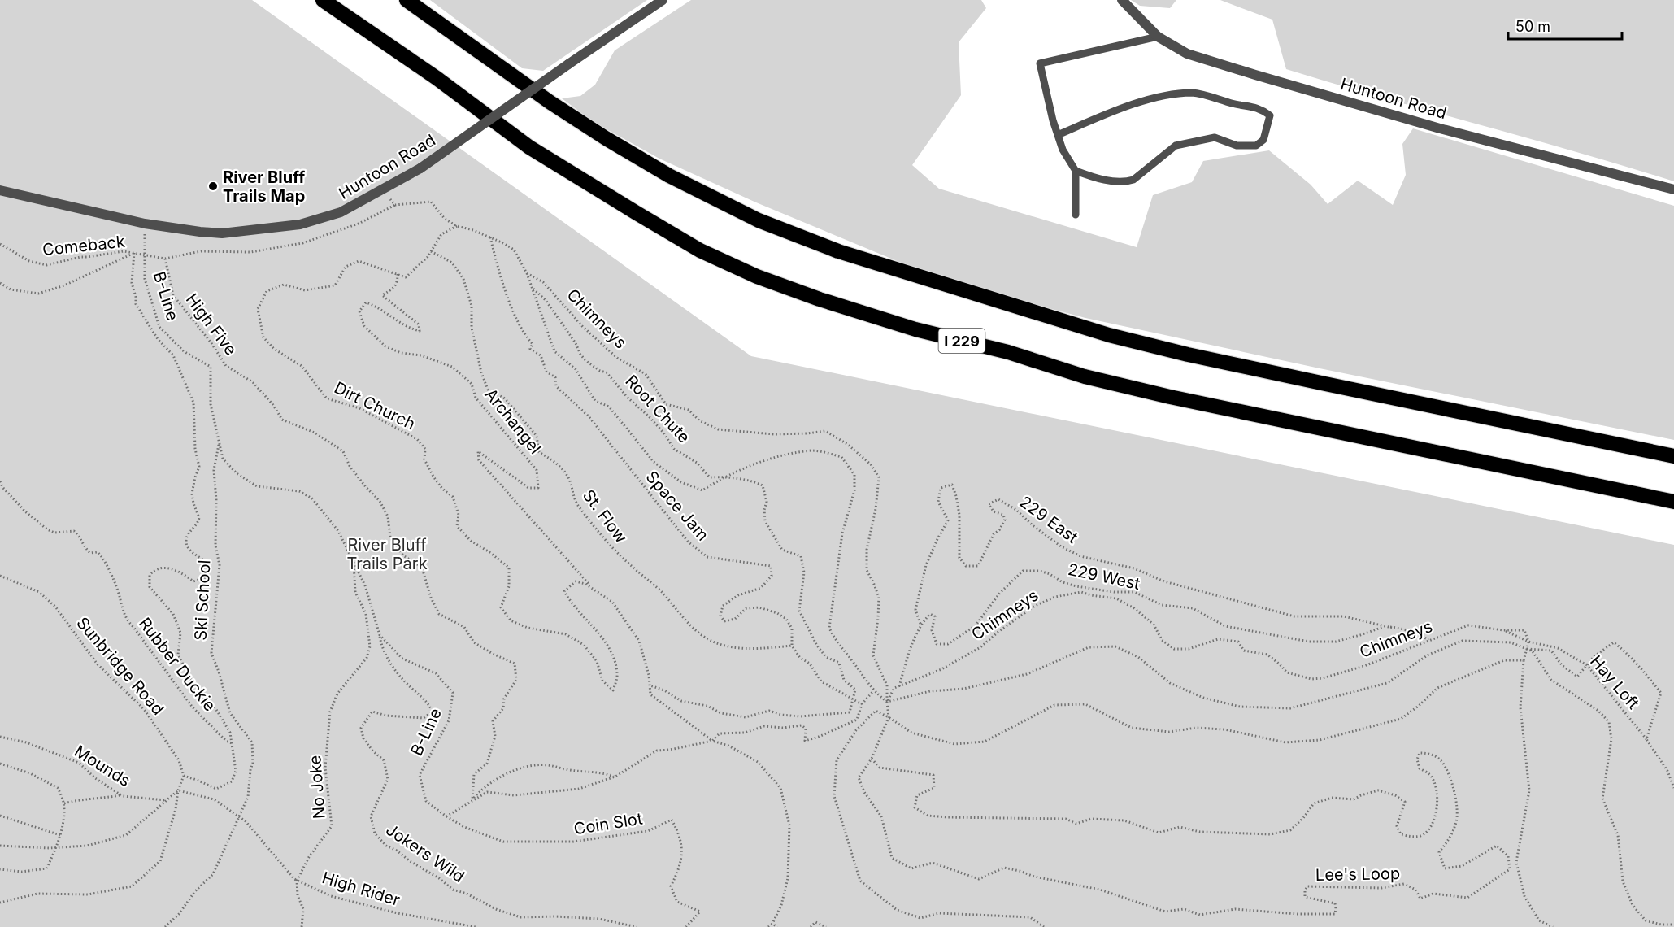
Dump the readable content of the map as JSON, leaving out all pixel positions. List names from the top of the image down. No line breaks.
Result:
{"streets":{"highway":["I 229"],"street":["Huntoon Road"],"path":["Comeback","B-Line","Chimneys","High Five","Dirt Church","Root Chute","Archangel","Space Jam","St. Flow","229 East","229 West","Ski School","Rubber Duckie","Sunbridge Road","Hay Loft","Mounds","No Joke","Coin Slot","Jokers Wild","Lee's Loop","High Rider"]},"crossings":[["Comeback","B-Line"],["B-Line","Ski School"],["B-Line","No Joke"],["B-Line","Coin Slot"],["B-Line","Jokers Wild"],["Chimneys","229 West"],["Chimneys","Hay Loft"],["Chimneys","Lee's Loop"],["Dirt Church","Archangel"],["Space Jam","St. Flow"],["229 East","229 West"],["Ski School","High Rider"],["No Joke","High Rider"]],"parks":["River Bluff Trails Park"],"places":["River Bluff Trails Map"],"scale_bar":"50 m"}
